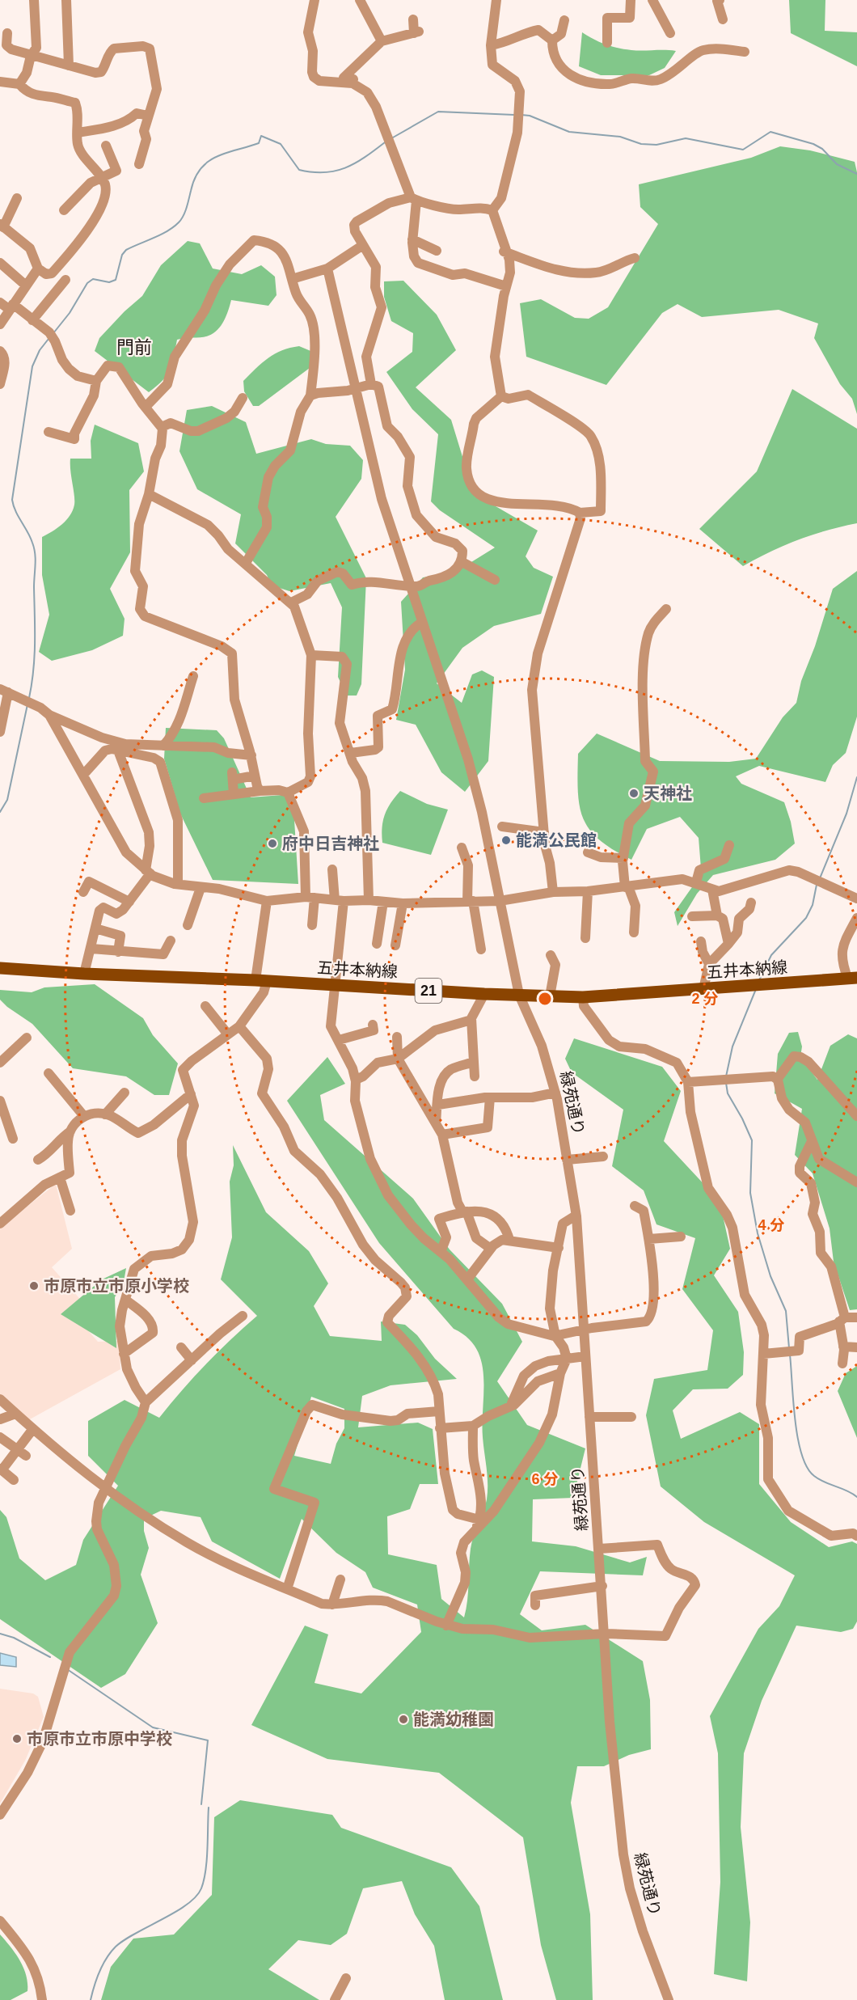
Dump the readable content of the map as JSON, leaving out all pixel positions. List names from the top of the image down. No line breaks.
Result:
{"streets":{"main road":["五井本納線","21"],"street":["緑苑通り"]},"crossings":[["五井本納線","緑苑通り"]],"districts":["門前"],"places":["天神社","能満公民館","府中日吉神社","市原市立市原小学校","能満幼稚園","市原市立市原中学校"],"rings":["2 分","4 分","6 分"]}
